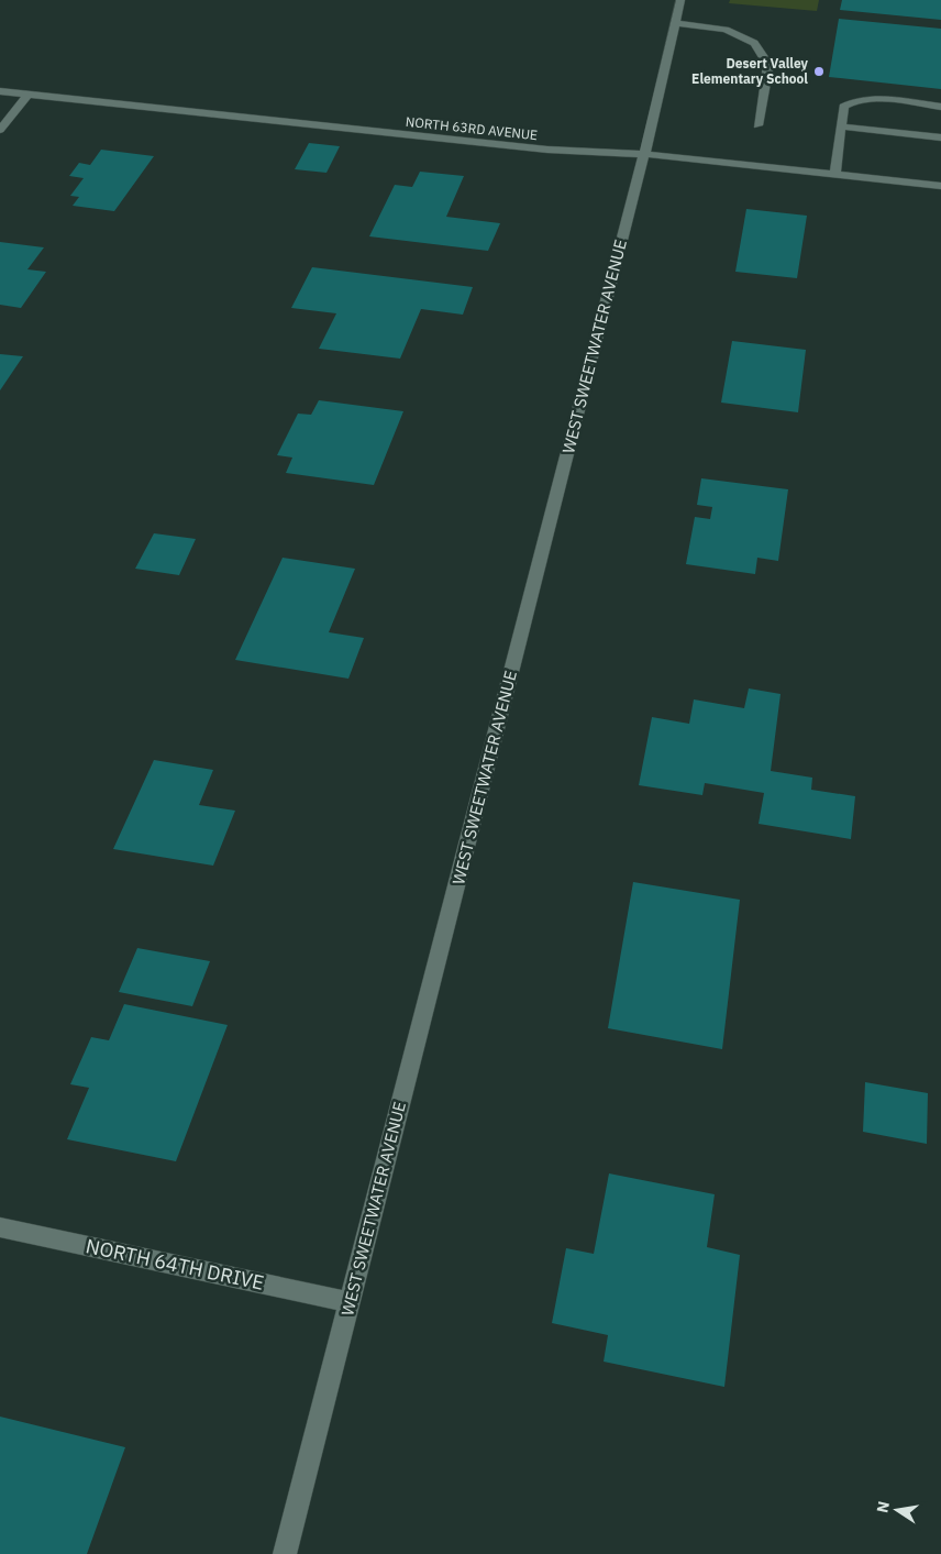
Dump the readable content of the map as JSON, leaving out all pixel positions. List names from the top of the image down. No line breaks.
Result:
{"streets":{"street":["NORTH 63RD AVENUE","WEST SWEETWATER AVENUE","NORTH 64TH DRIVE"]},"crossings":[["NORTH 63RD AVENUE","WEST SWEETWATER AVENUE"],["WEST SWEETWATER AVENUE","NORTH 64TH DRIVE"]],"places":["Desert Valley Elementary School"],"north":"left"}
